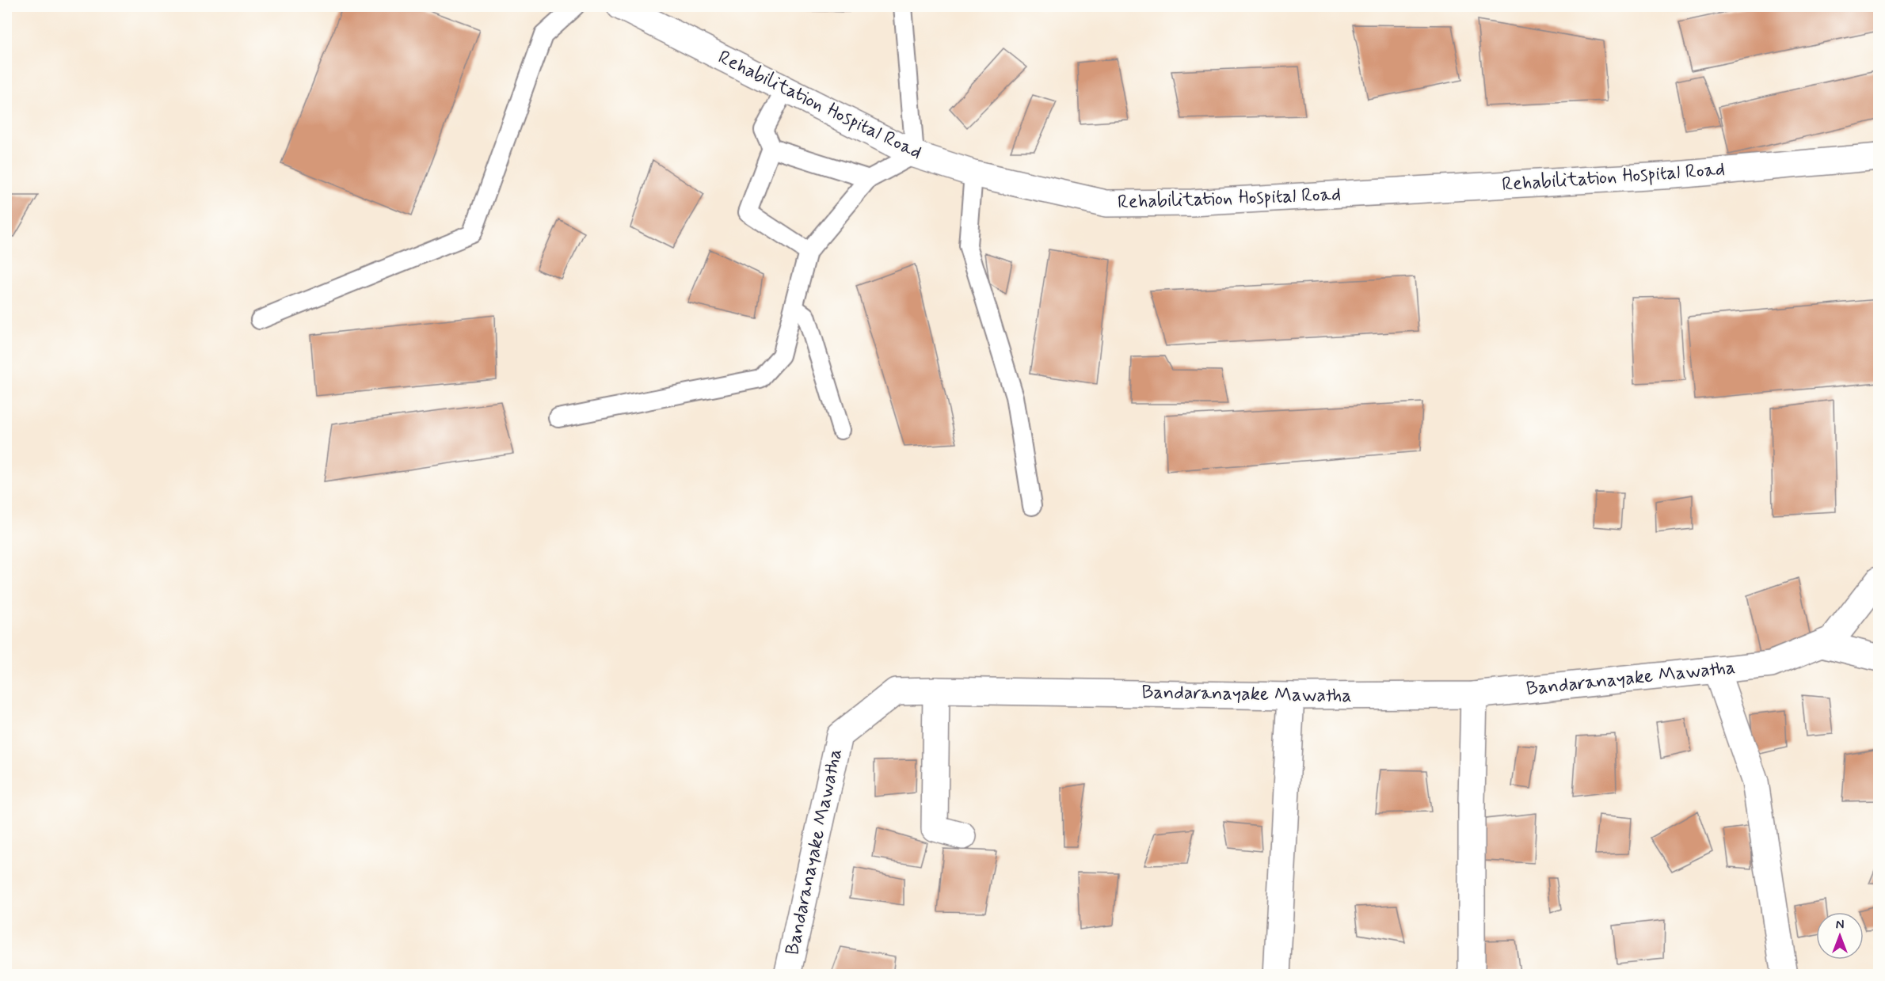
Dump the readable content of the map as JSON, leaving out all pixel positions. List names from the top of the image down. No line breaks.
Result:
{"streets":{"street":["Rehabilitation Hospital Road","Bandaranayake Mawatha"]},"north":"top"}
